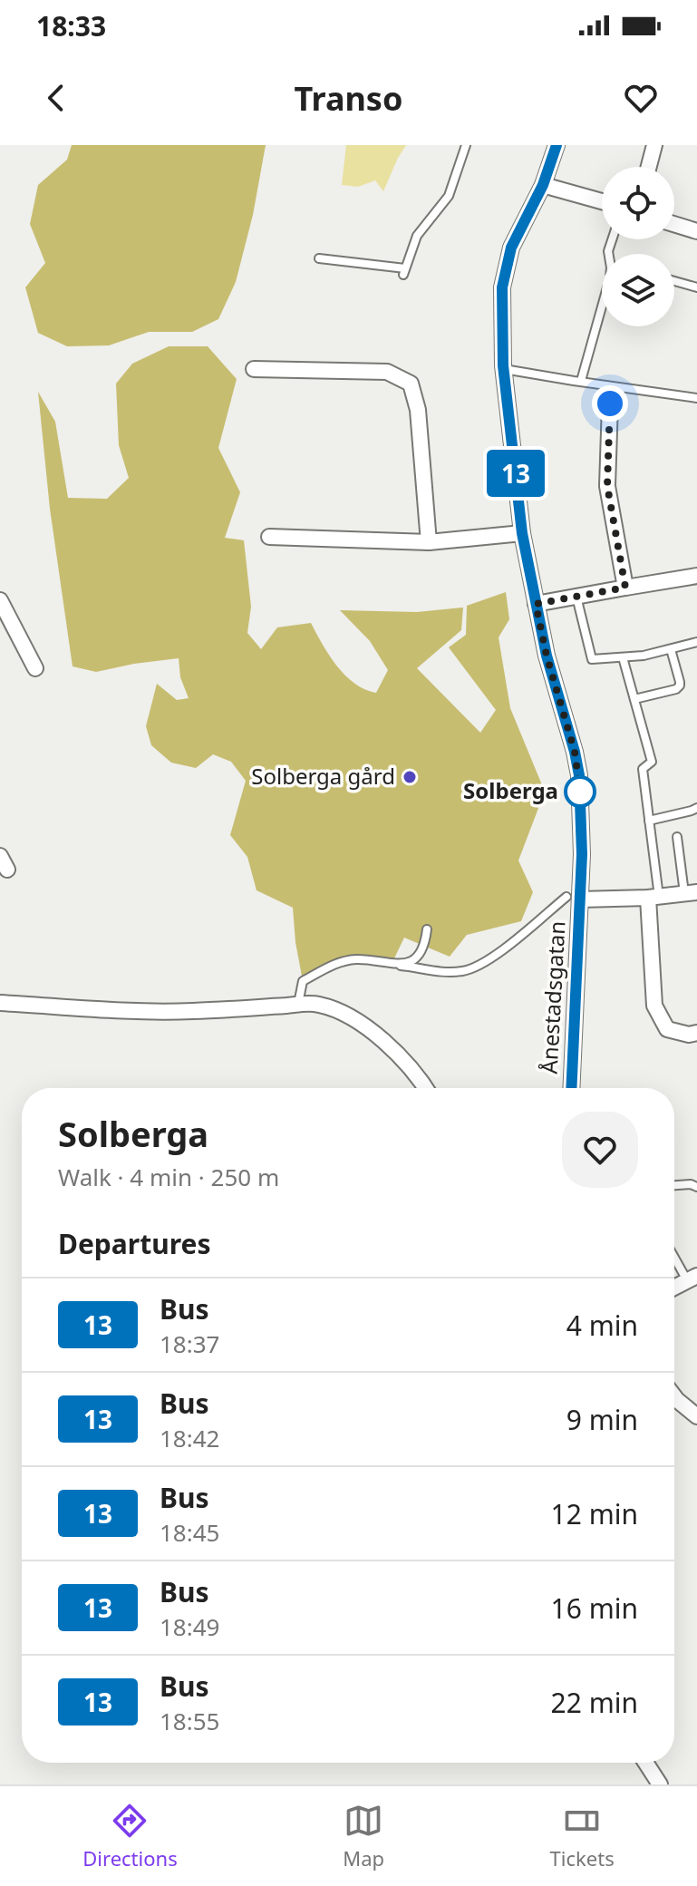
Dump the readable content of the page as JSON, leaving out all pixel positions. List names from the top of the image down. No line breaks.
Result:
{"streets":{"street":["Ånestadsgatan"]},"places":["Solberga gård","Solberga"],"lines":["bus line 13"],"page":{"status":"18:33","header":"Transo","on_map":"13","heading":[["Solberga","Walk · 4 min · 250 m"],"Departures"],"list":[{"mark":"13","name":"Bus","note":"18:37","value":"4 min"},{"mark":"13","name":"Bus","note":"18:42","value":"9 min"},{"mark":"13","name":"Bus","note":"18:45","value":"12 min"},{"mark":"13","name":"Bus","note":"18:49","value":"16 min"},{"mark":"13","name":"Bus","note":"18:55","value":"22 min"}],"tabs":["Directions","Map","Tickets"]}}
